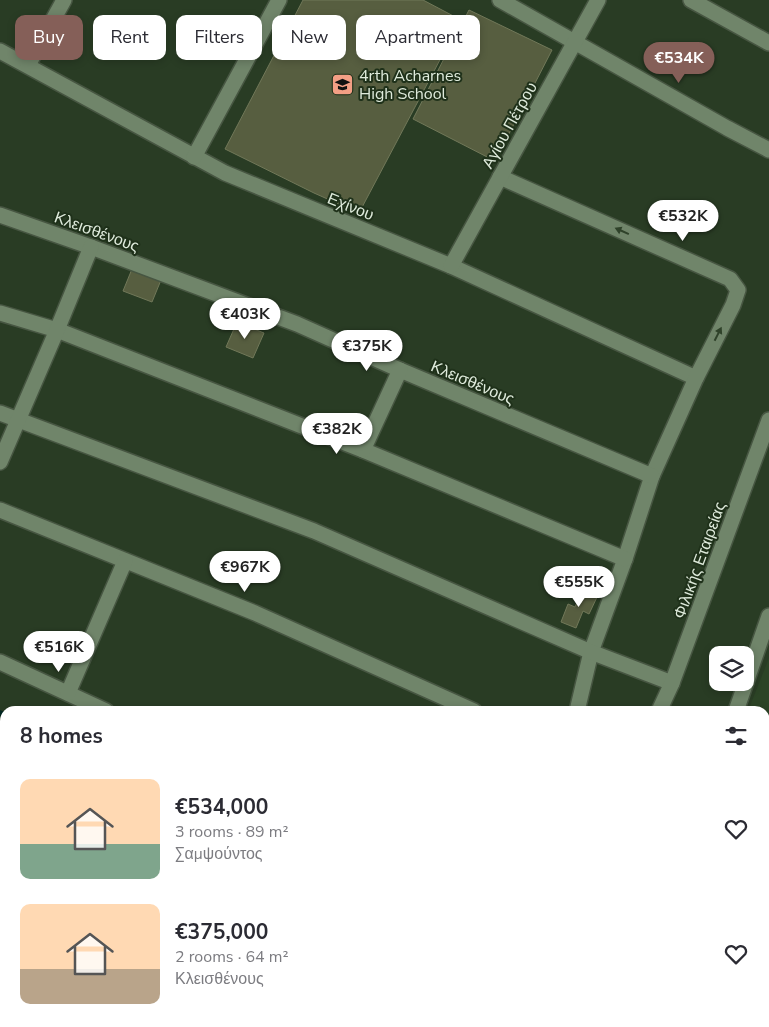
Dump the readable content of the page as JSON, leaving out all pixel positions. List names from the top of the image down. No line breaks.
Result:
{"streets":{"street":["Αγίου Πέτρου","Εχίνου","Κλεισθένους","Φιλικής Εταιρείας"]},"crossings":[["Αγίου Πέτρου","Εχίνου"]],"places":{"school or university":["4rth Acharnes High School"]},"page":{"chip":["Buy","Rent","Filters","New","Apartment"],"price":["€534K","€532K","€403K","€375K","€382K","€967K","€555K","€516K"],"heading":"8 homes","list":[{"name":"€534,000","note":"3 rooms · 89 m² · Σαμψούντος"},{"name":"€375,000","note":"2 rooms · 64 m² · Κλεισθένους"}]}}
